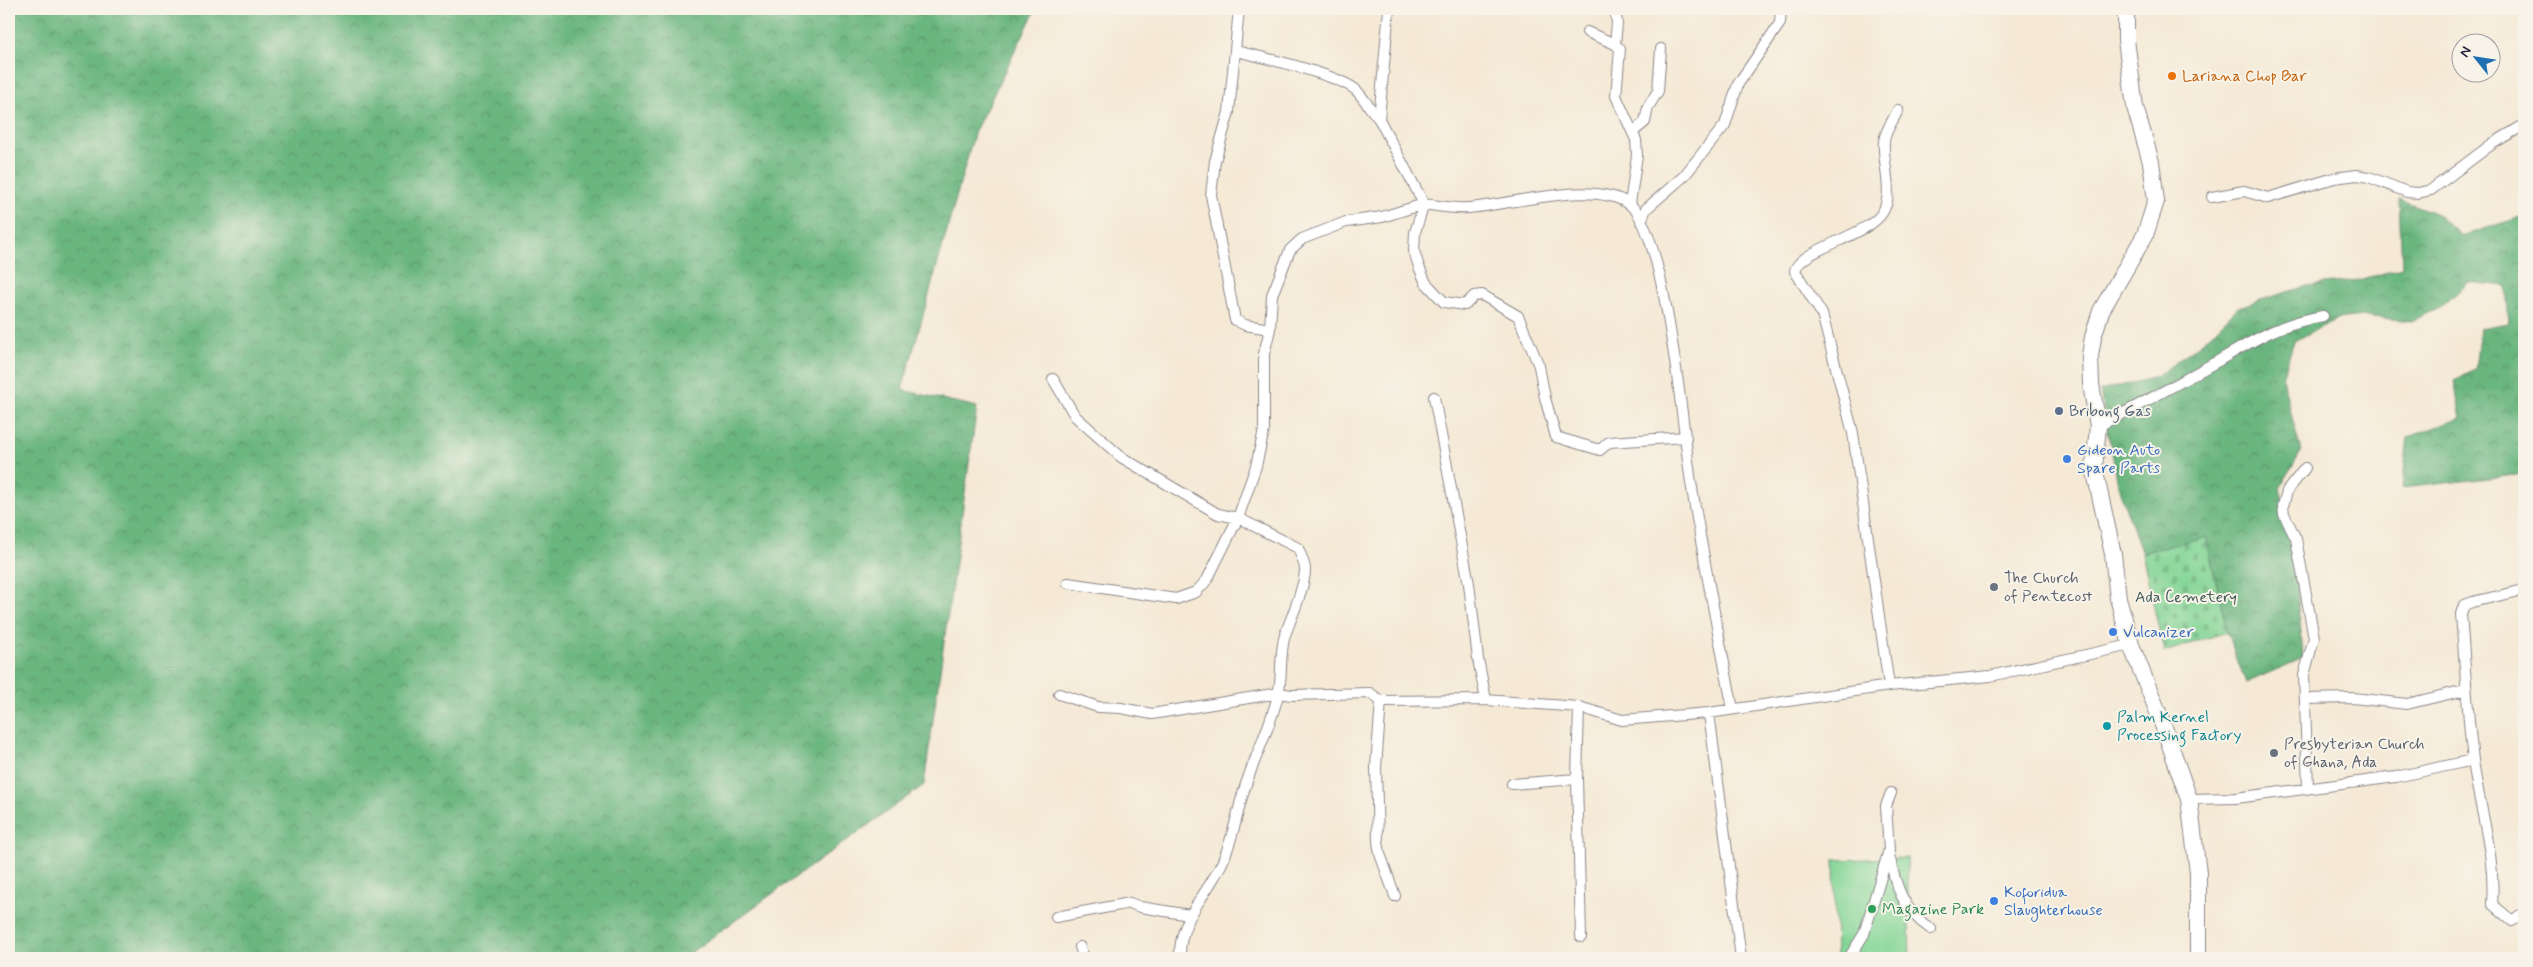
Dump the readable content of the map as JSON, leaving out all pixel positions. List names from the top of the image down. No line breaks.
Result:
{"parks":["Ada Cemetery"],"places":["Lariana Chop Bar","Bribong Gas","Gideon Auto Spare Parts","The Church of Pentecost","Vulcanizer","Palm Kernel Processing Factory","Presbyterian Church of Ghana, Ada","Koforidua Slaughterhouse","Magazine Park"],"north":"top left"}
